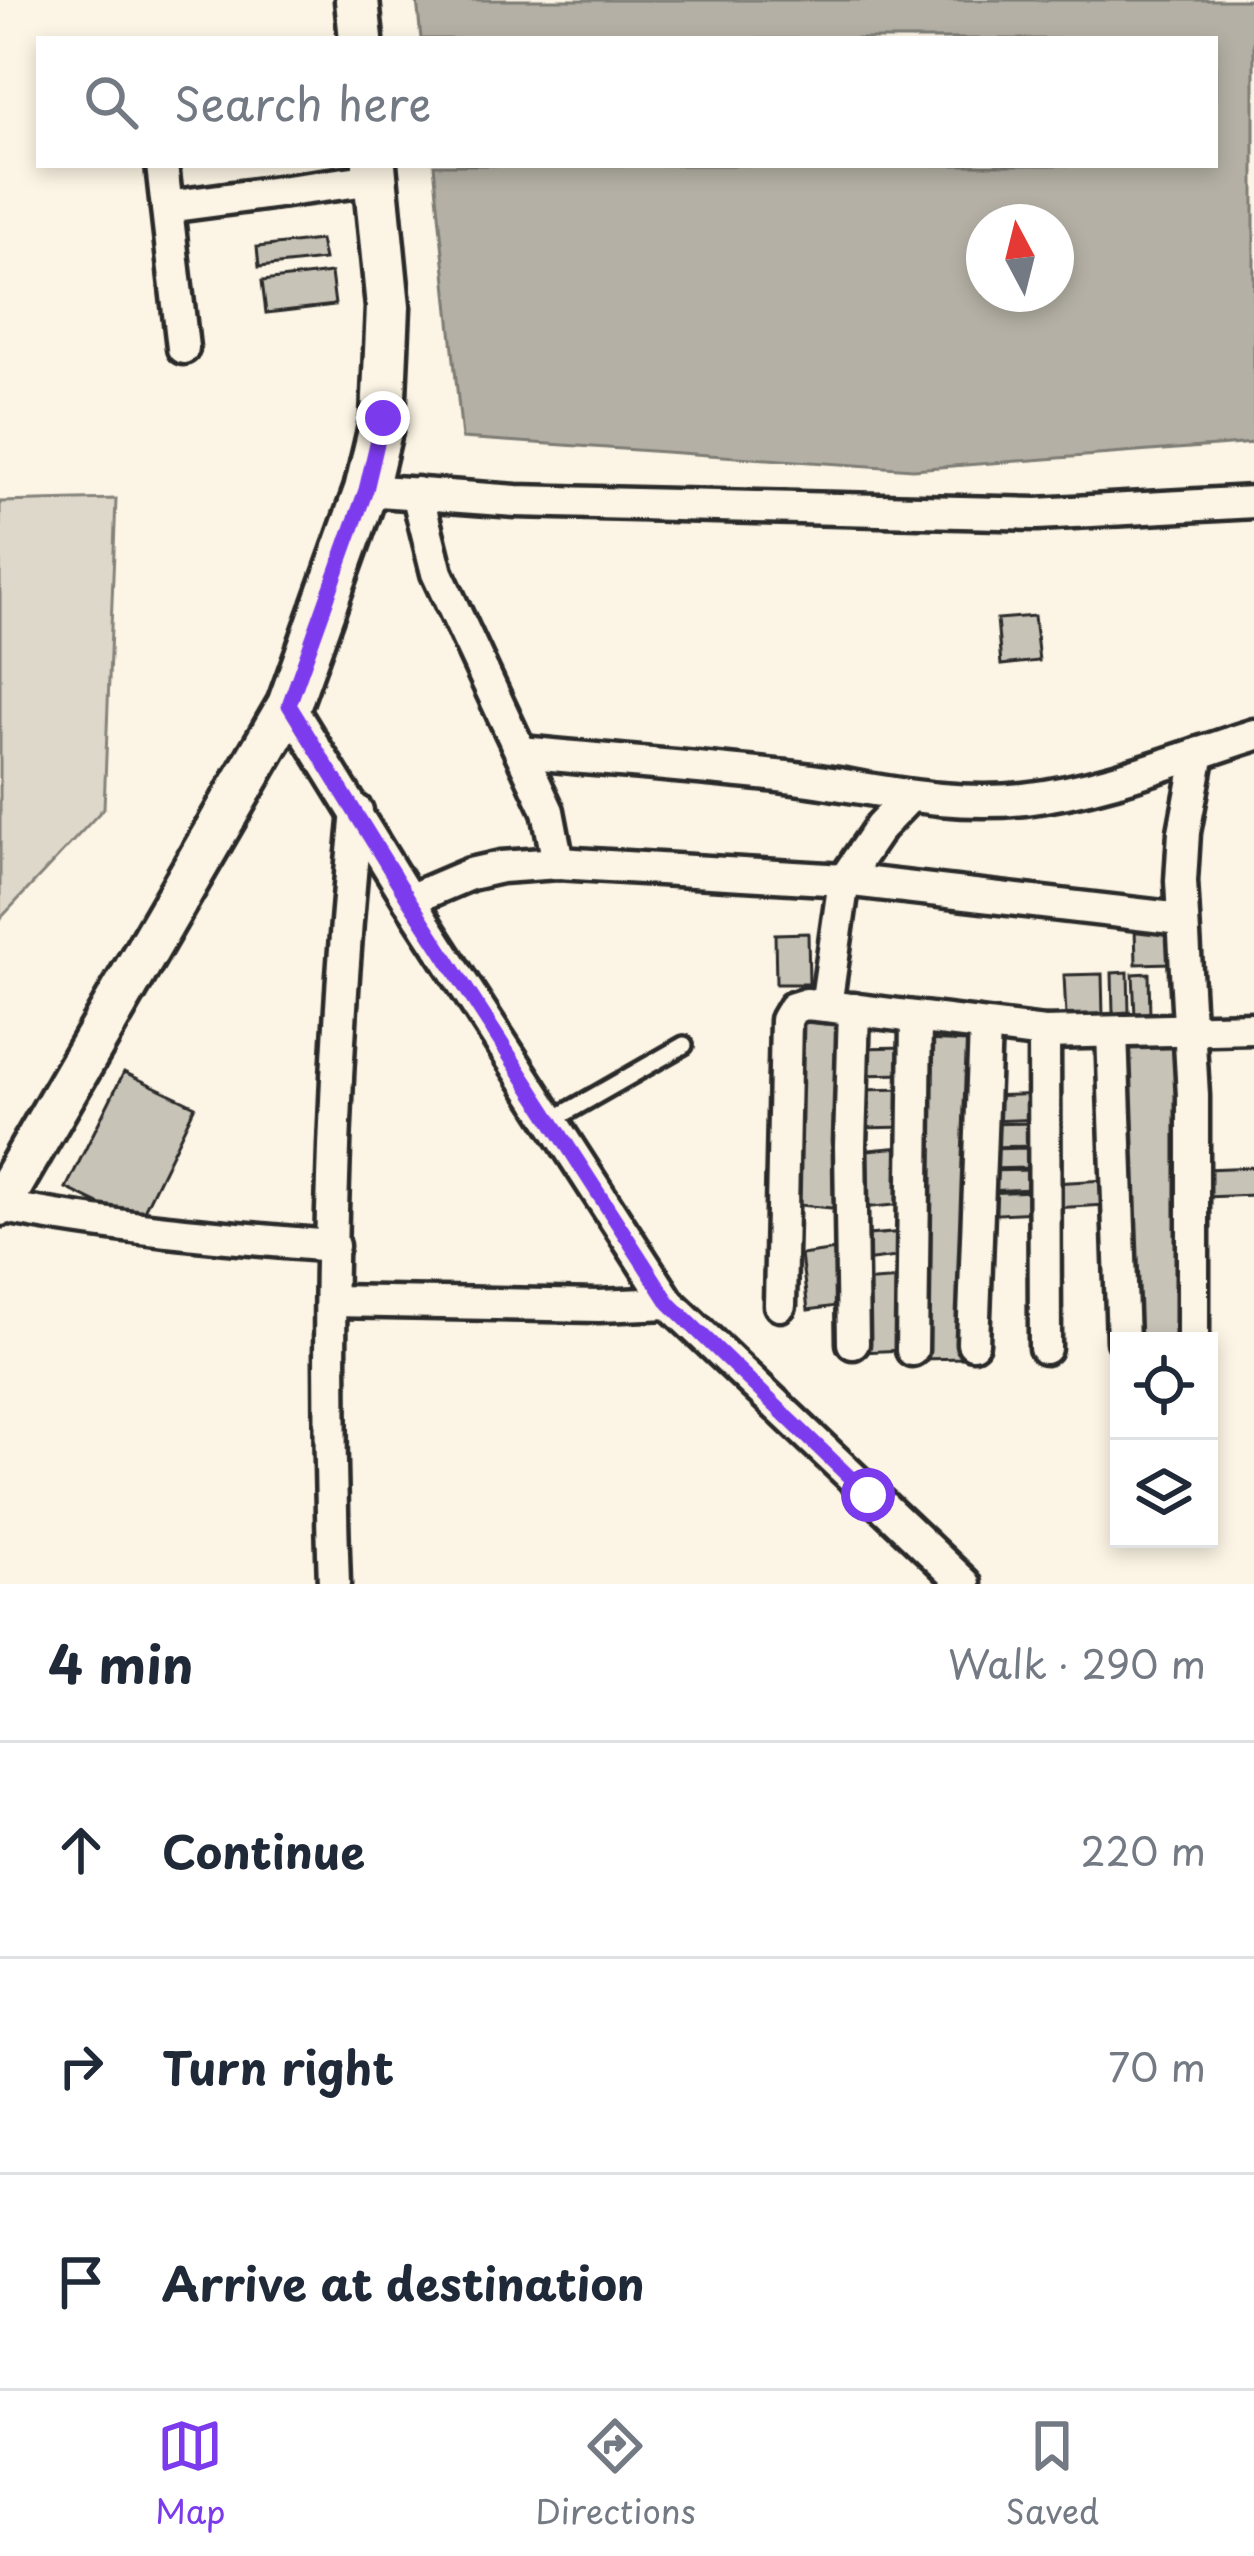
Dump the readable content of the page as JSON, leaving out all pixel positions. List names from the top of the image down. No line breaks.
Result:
{"north":"top","page":{"search":"Search here","heading":["4 min","Walk · 290 m"],"list":[["Continue","220 m"],["Turn right","70 m"],"Arrive at destination"],"nav":["Map","Directions","Saved"]}}
